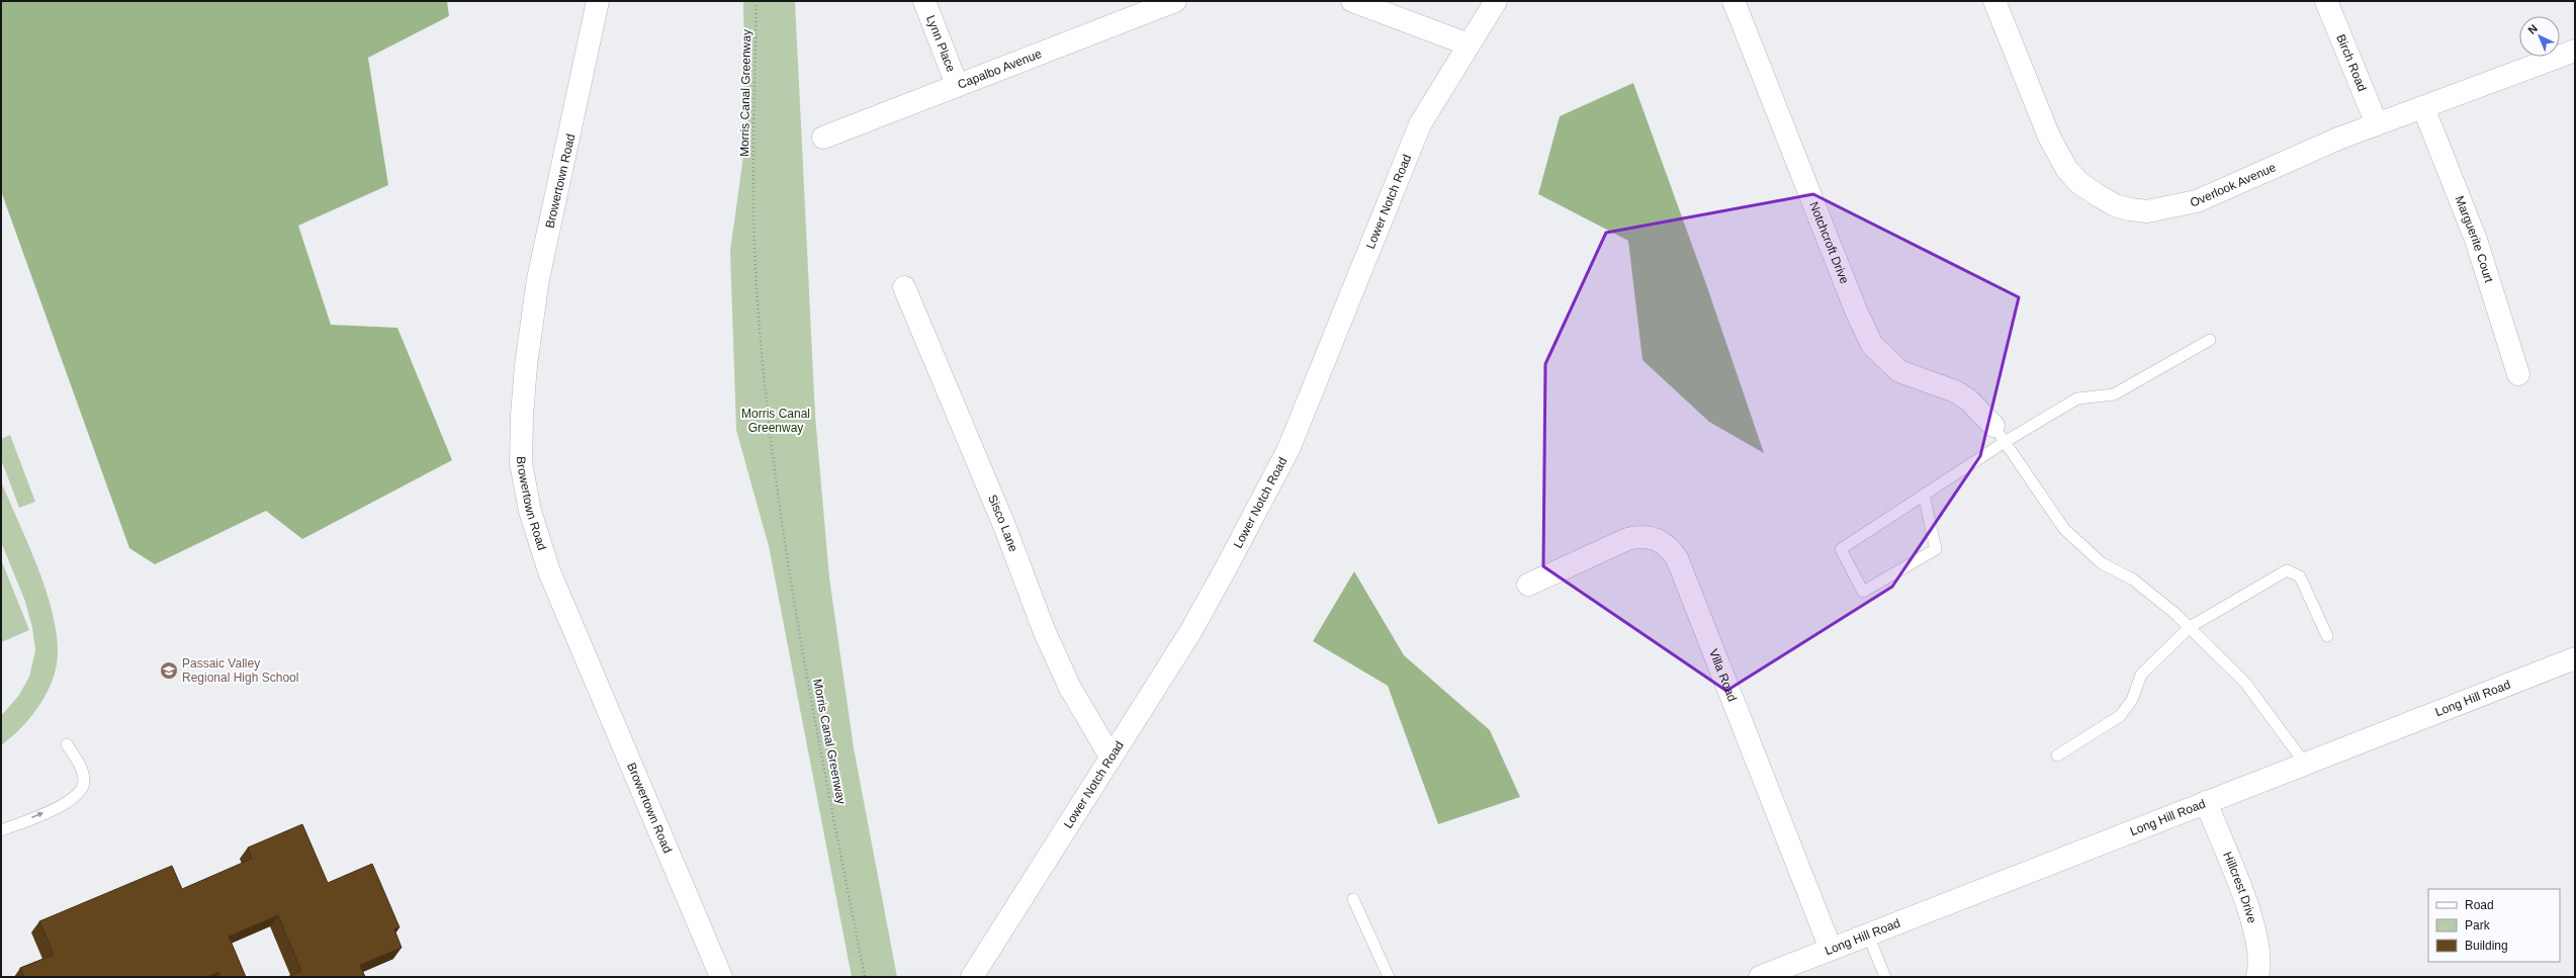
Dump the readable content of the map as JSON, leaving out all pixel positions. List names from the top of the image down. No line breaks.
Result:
{"streets":{"street":["Lynn Place","Birch Road","Capalbo Avenue","Browertown Road","Overlook Avenue","Lower Notch Road","Marguerite Court","Notchcroft Drive","Sisco Lane","Villa Road","Long Hill Road","Hillcrest Drive"],"path":["Morris Canal Greenway"]},"crossings":[["Lynn Place","Capalbo Avenue"],["Birch Road","Overlook Avenue"],["Overlook Avenue","Marguerite Court"],["Lower Notch Road","Sisco Lane"],["Villa Road","Long Hill Road"],["Long Hill Road","Hillcrest Drive"]],"parks":["Morris Canal Greenway"],"places":{"school or university":["Passaic Valley Regional High School"]},"legend":["Road","Park","Building"],"north":"top left"}
